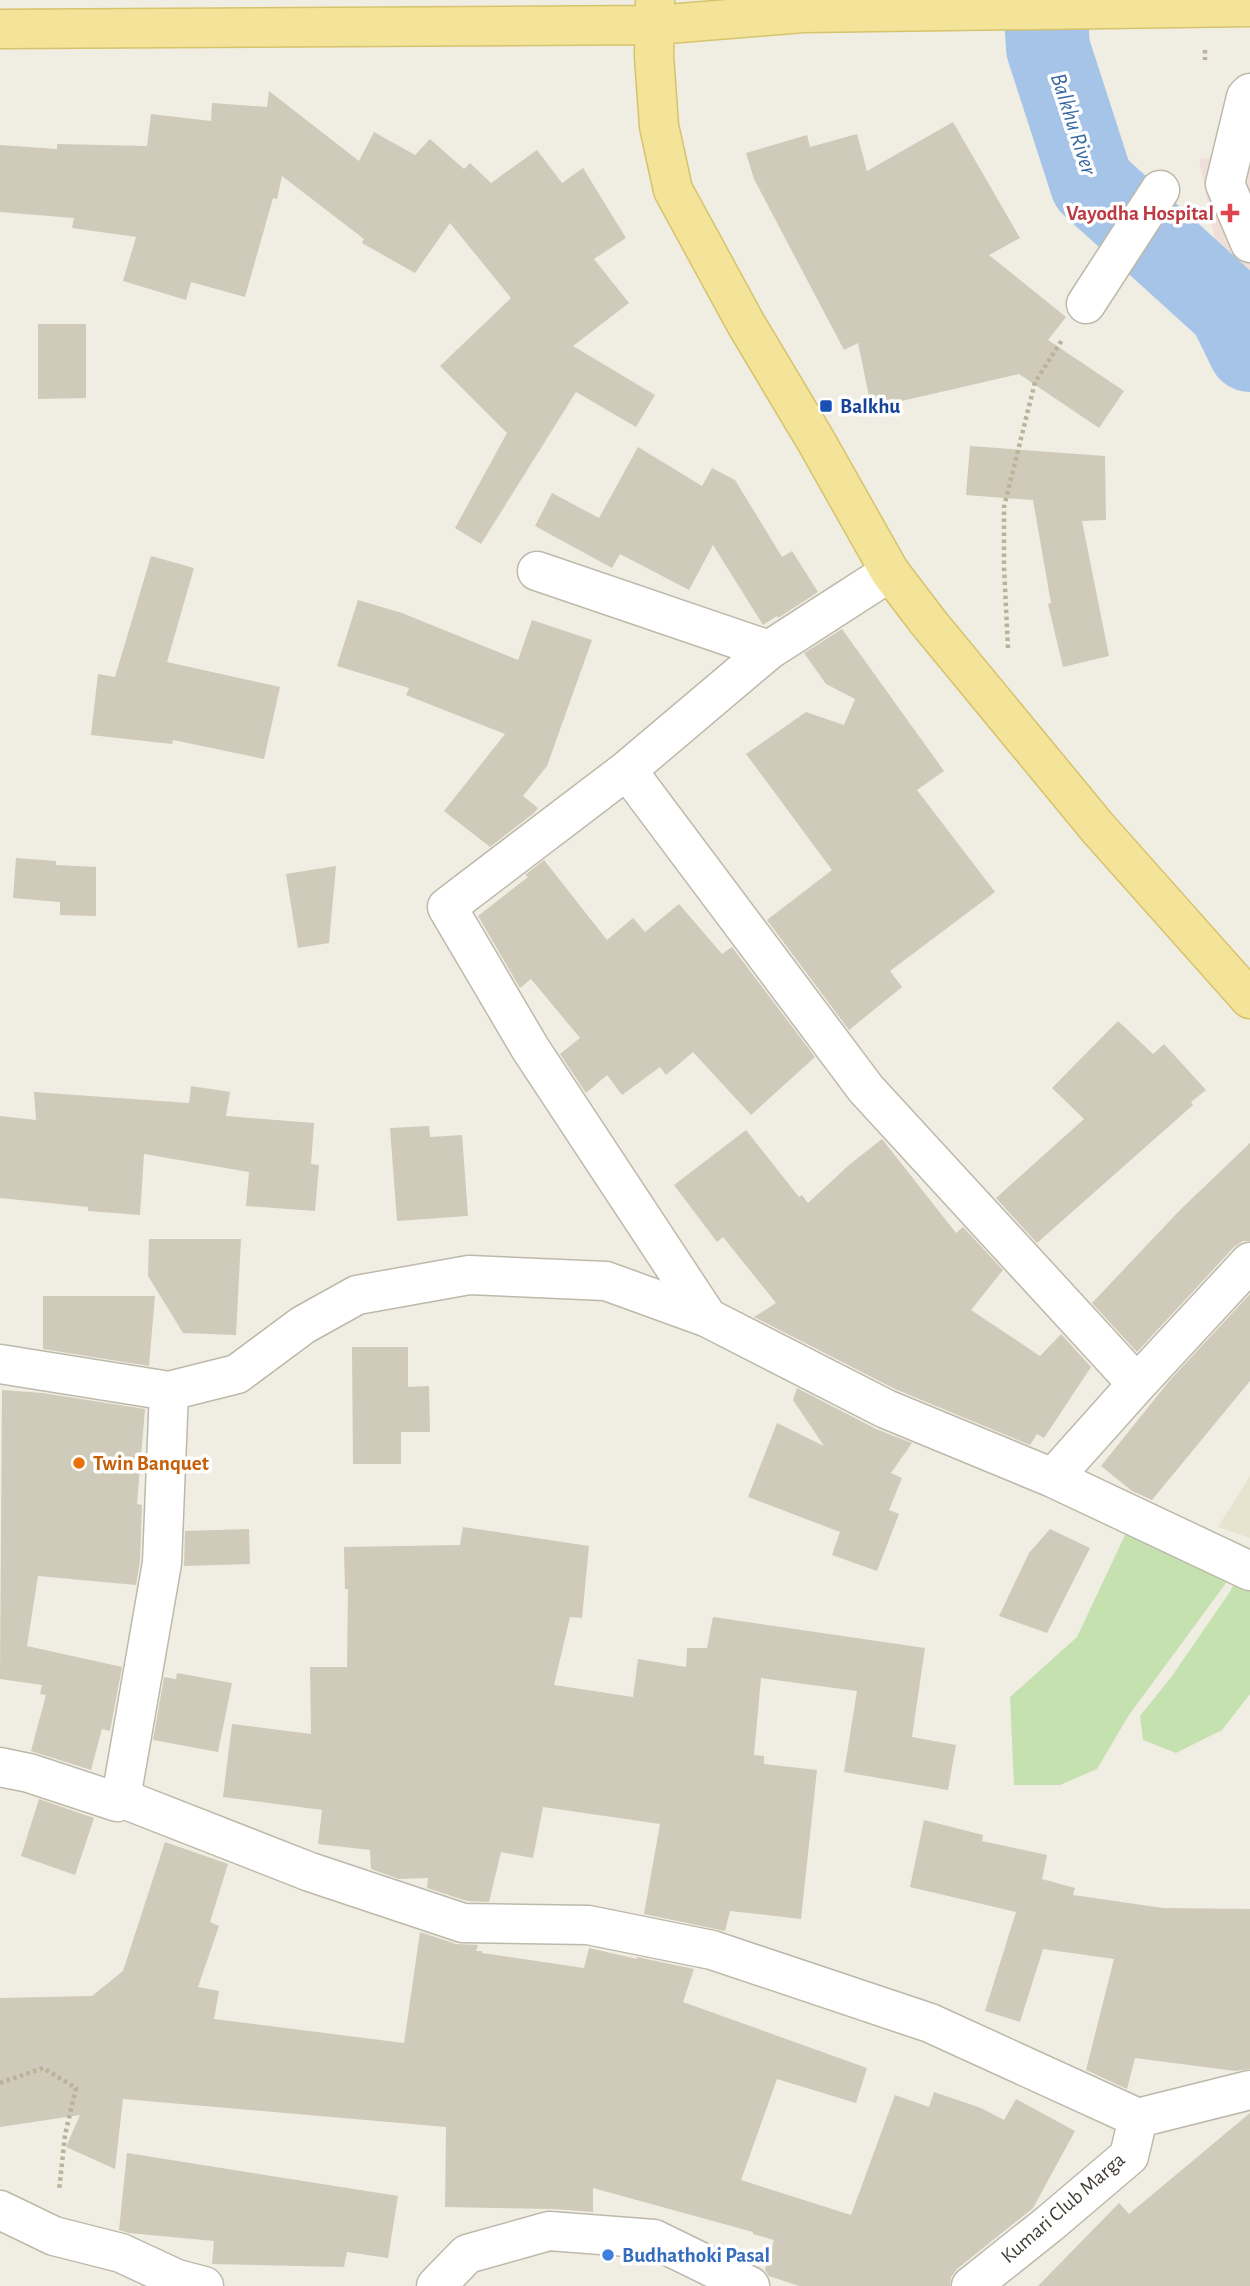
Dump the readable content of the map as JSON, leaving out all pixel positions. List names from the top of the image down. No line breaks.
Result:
{"streets":{"street":["Kumari Club Marga"]},"water":["Balkhu River"],"places":{"health":["Vayodha Hospital"],"transit":["Balkhu"],"other":["Twin Banquet","Budhathoki Pasal"]}}
